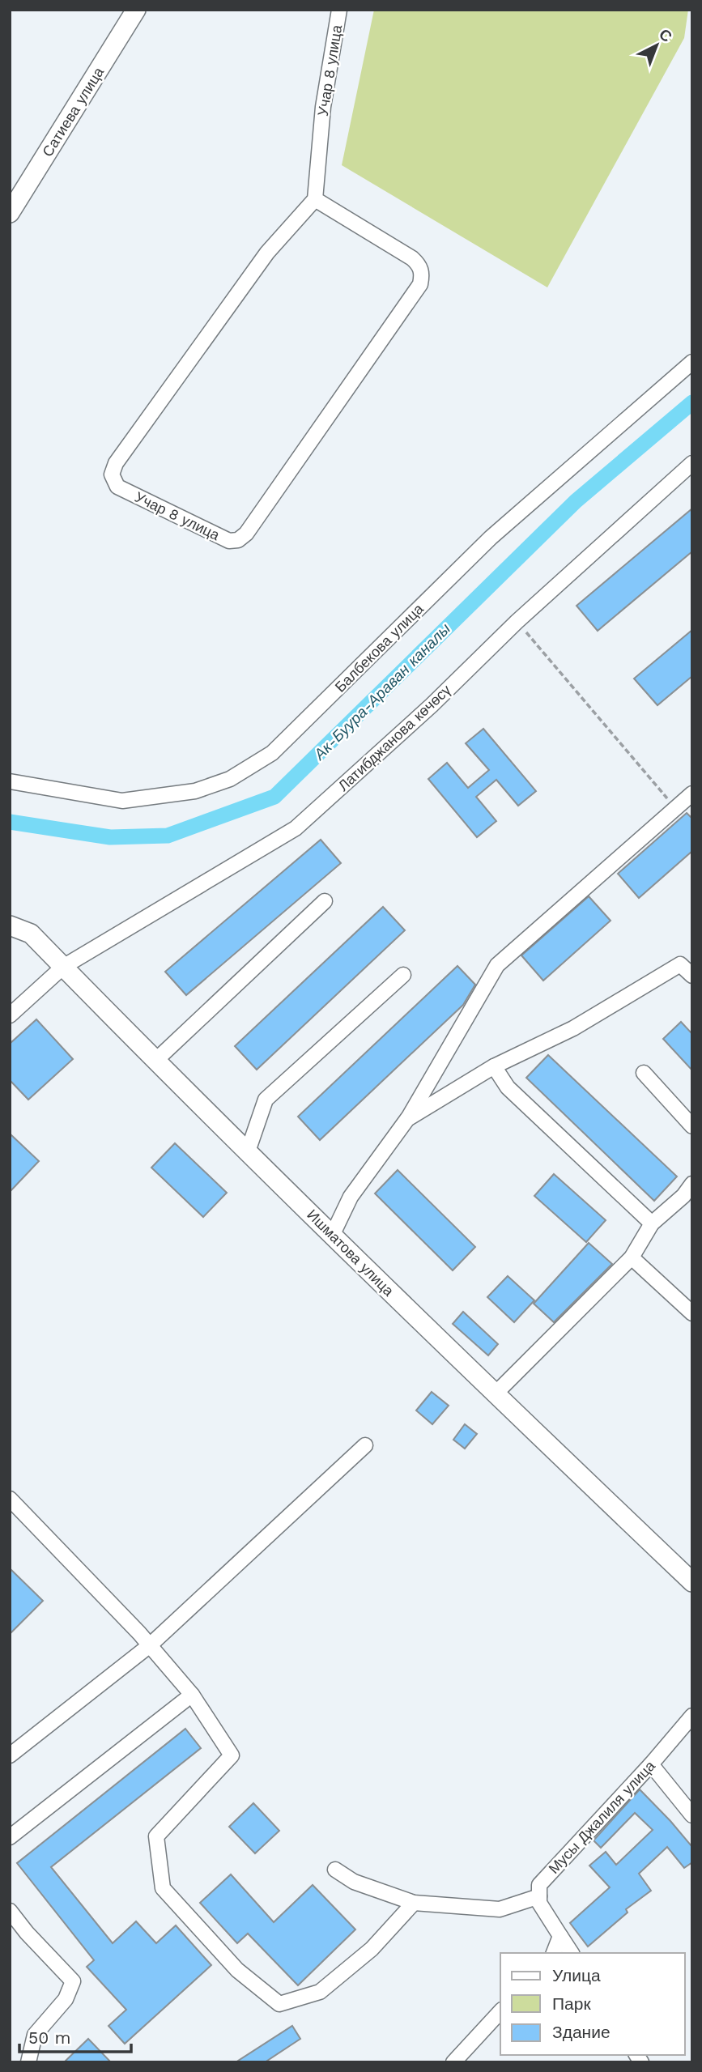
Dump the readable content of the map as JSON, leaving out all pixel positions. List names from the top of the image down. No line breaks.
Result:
{"streets":{"main road":["Сатиева улица","Ишматова улица"],"street":["Учар 8 улица","Балбекова улица","Латибджанова көчөсү","Мусы Джалиля улица"]},"crossings":[["Латибджанова көчөсү","Ишматова улица"]],"water":["Ак-Буура-Араван каналы"],"legend":["Улица","Парк","Здание"],"scale_bar":"50 m","north":"top right"}
